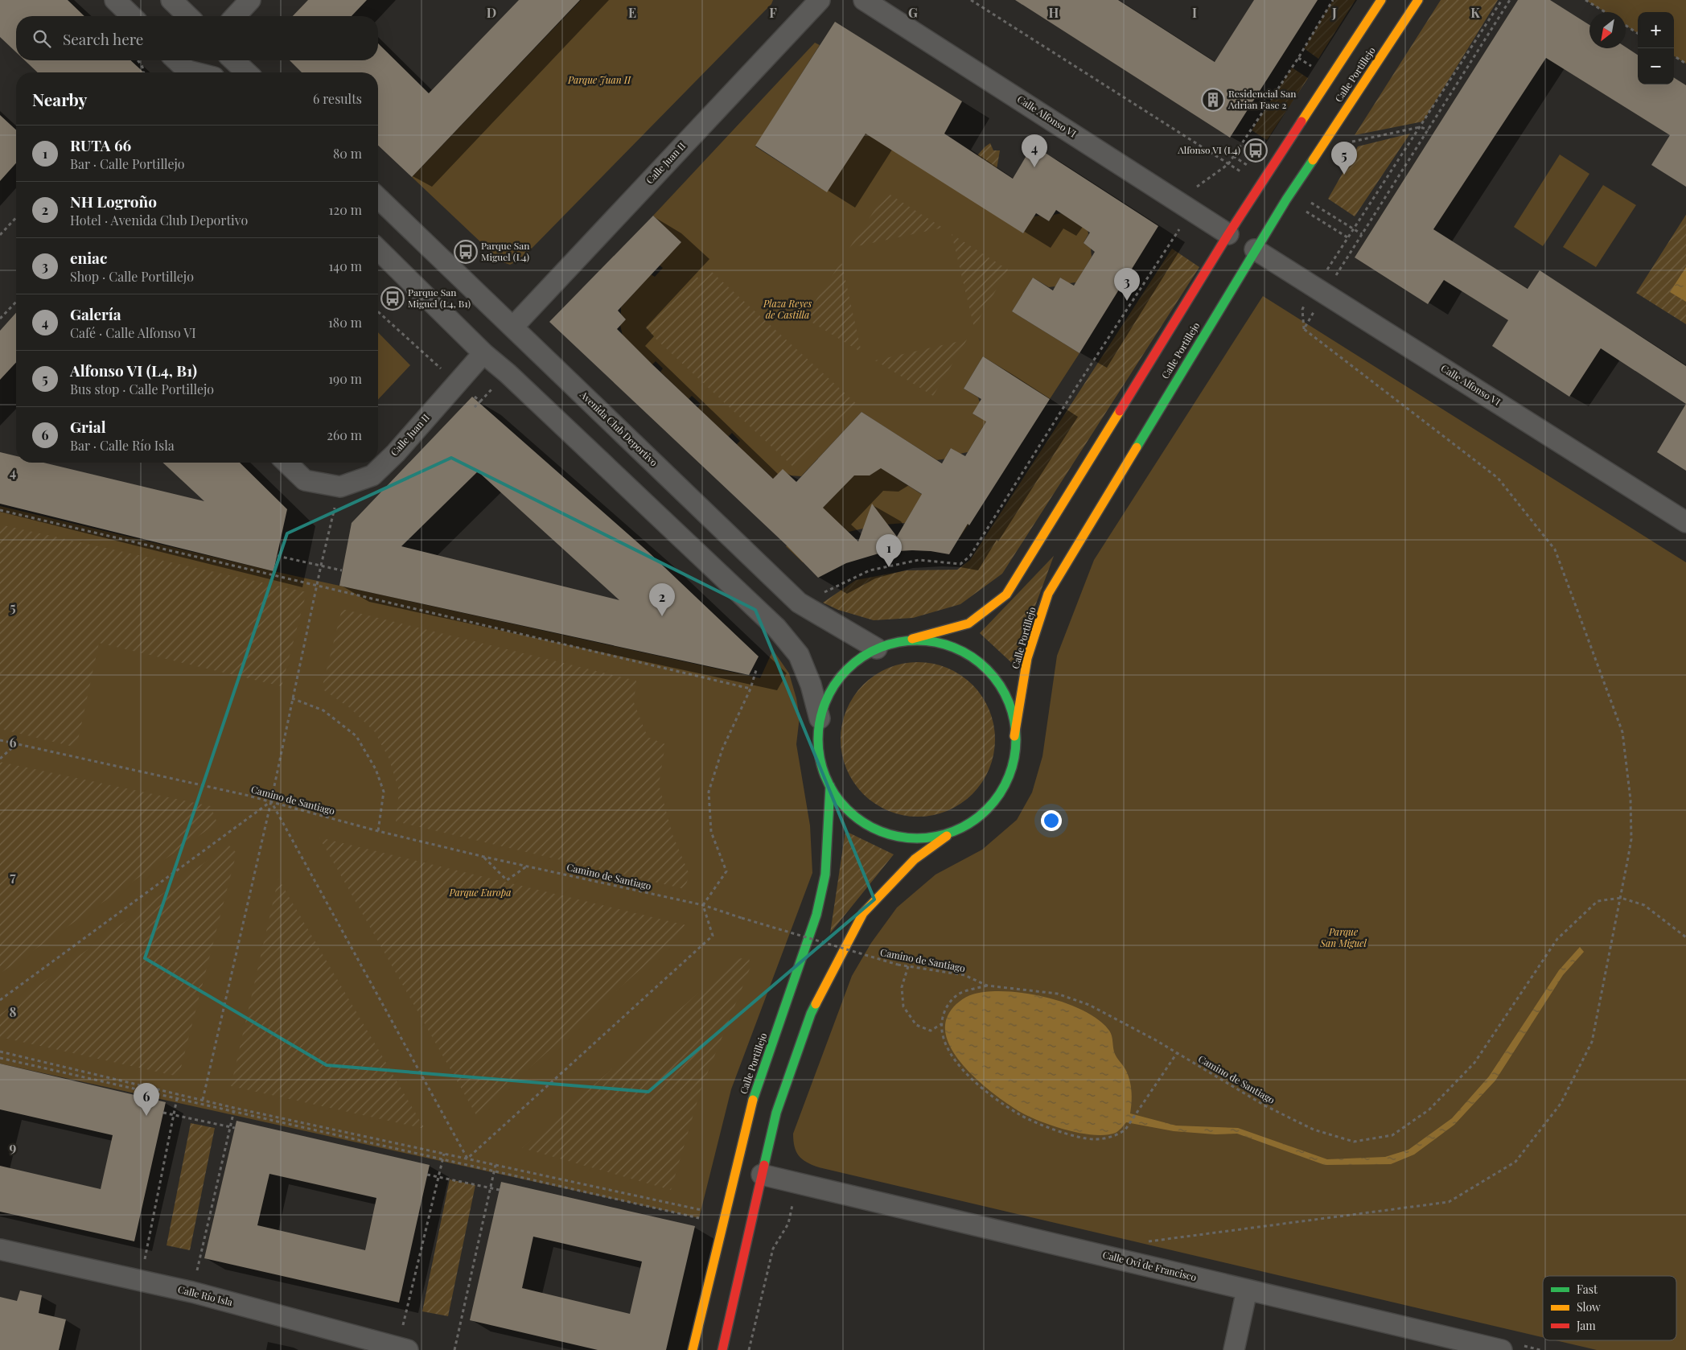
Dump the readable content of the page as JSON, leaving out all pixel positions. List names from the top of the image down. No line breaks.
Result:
{"streets":{"main road":["Calle Portillejo"],"street":["Calle Alfonso VI","Calle Juan II","Avenida Club Deportivo","Calle Ovi de Francisco","Calle Río Isla"],"path":["Camino de Santiago"]},"crossings":[["Calle Portillejo","Calle Alfonso VI"],["Calle Portillejo","Avenida Club Deportivo"],["Calle Juan II","Avenida Club Deportivo"]],"parks":["Parque Juan II","Plaza Reyes de Castilla","Parque Europa","Parque San Miguel"],"places":{"building":["Residencial San Adrian Fase 2"],"bus stop":["Alfonso VI (L4)","Parque San Miguel (L4)","Parque San Miguel (L4, B1)"]},"legend":["Fast","Slow","Jam"],"north":"bottom left","page":{"map_buttons":["+","−"],"search":"Search here","heading":["Nearby","6 results"],"list":[{"mark":"1","name":"RUTA 66","note":"Bar · Calle Portillejo","value":"80 m"},{"mark":"2","name":"NH Logroño","note":"Hotel · Avenida Club Deportivo","value":"120 m"},{"mark":"3","name":"eniac","note":"Shop · Calle Portillejo","value":"140 m"},{"mark":"4","name":"Galería","note":"Café · Calle Alfonso VI","value":"180 m"},{"mark":"5","name":"Alfonso VI (L4, B1)","note":"Bus stop · Calle Portillejo","value":"190 m"},{"mark":"6","name":"Grial","note":"Bar · Calle Río Isla","value":"260 m"}],"pins":["4","5","3","1","2","6"]},"grid":{"columns":["D","E","F","G","H","I","J","K"],"rows":["4","5","6","7","8","9"]}}
